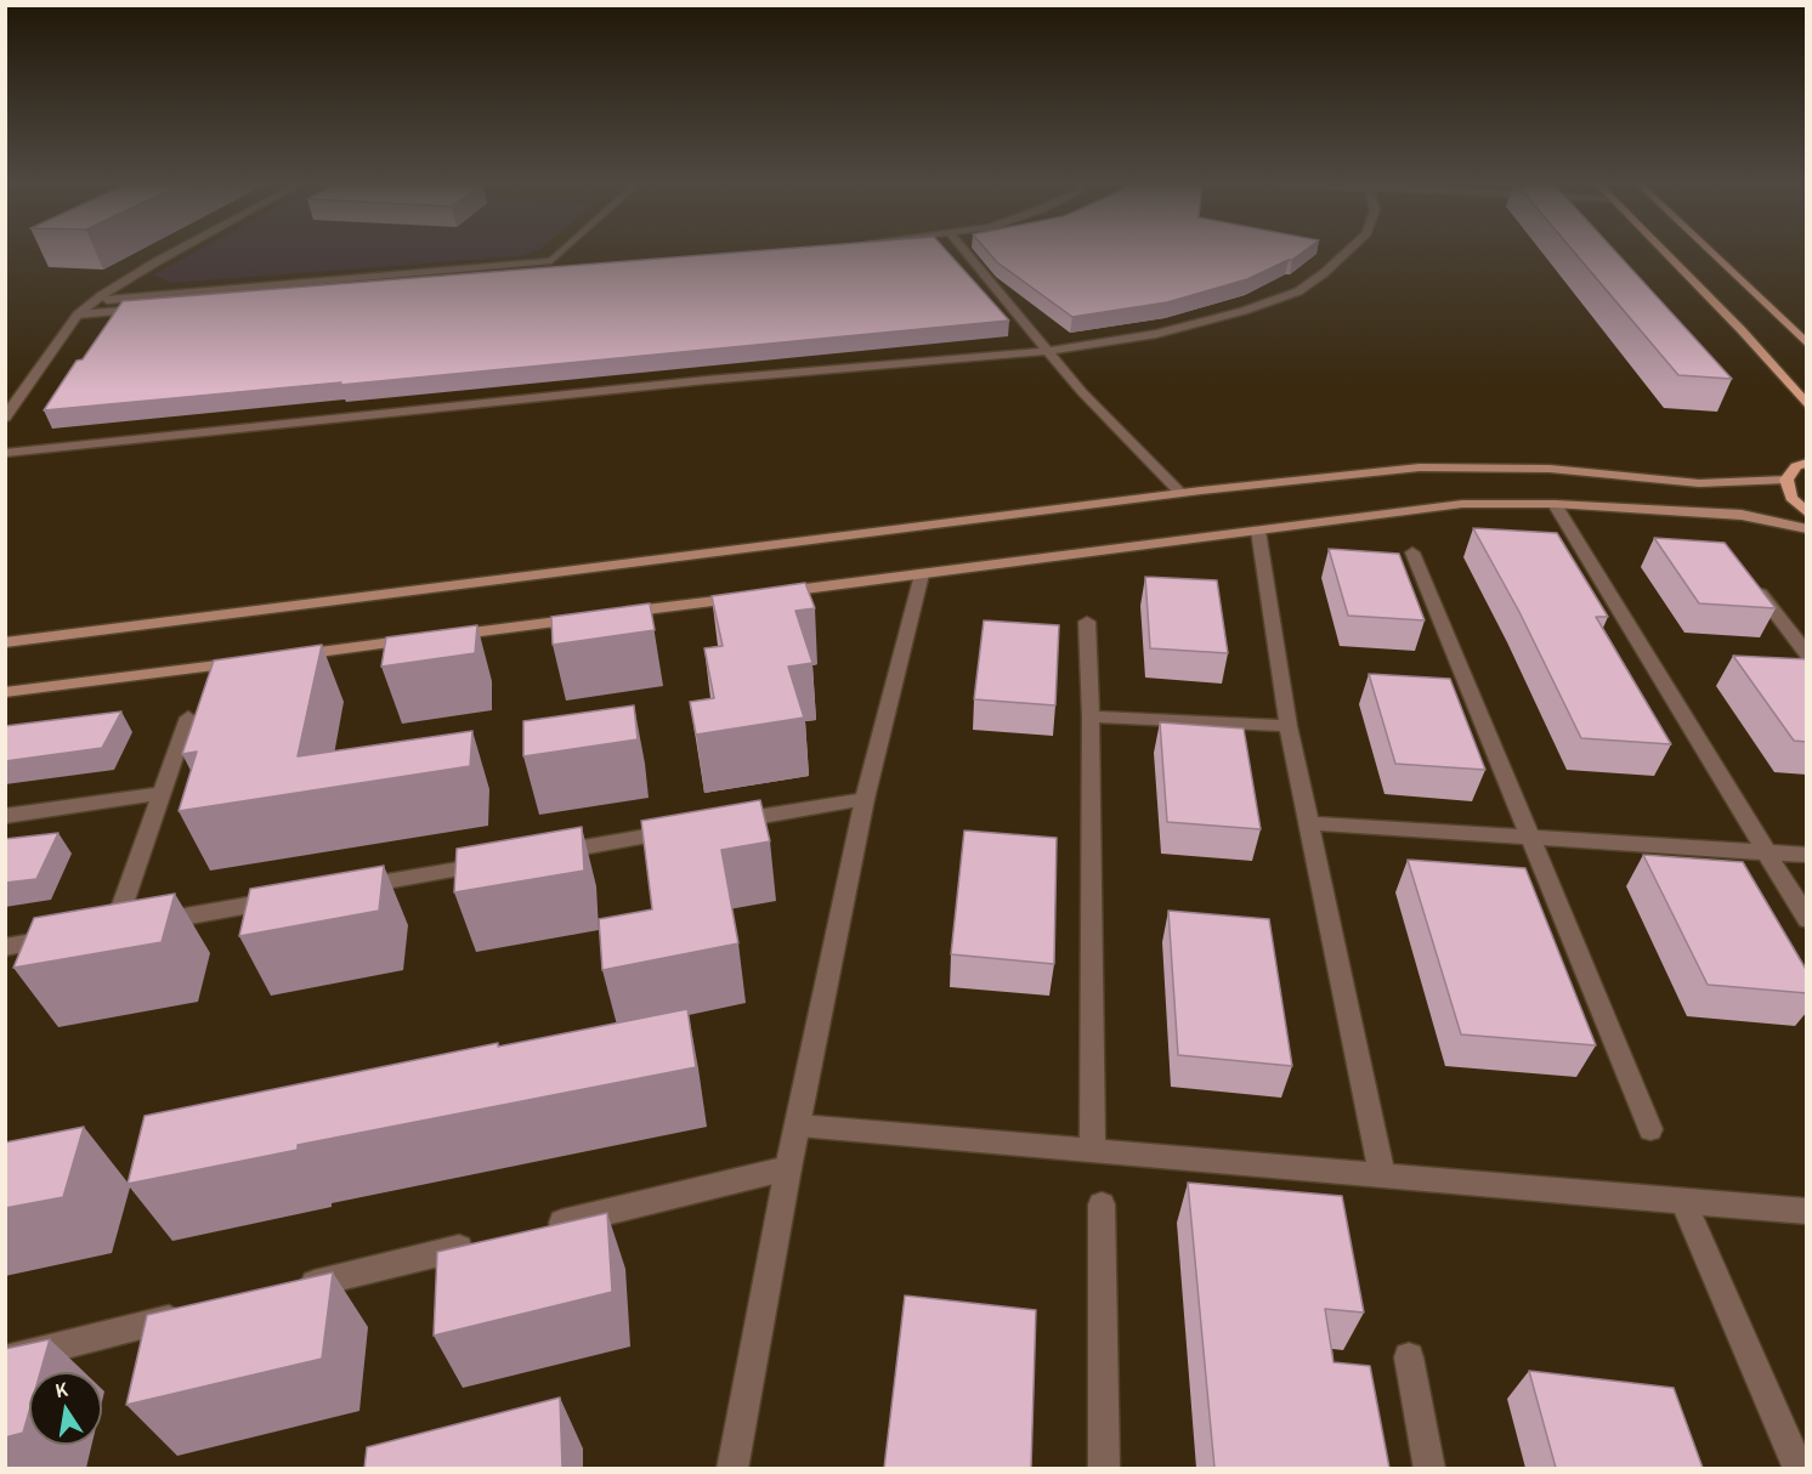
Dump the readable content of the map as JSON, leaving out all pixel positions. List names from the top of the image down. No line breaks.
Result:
{"north":"top"}
